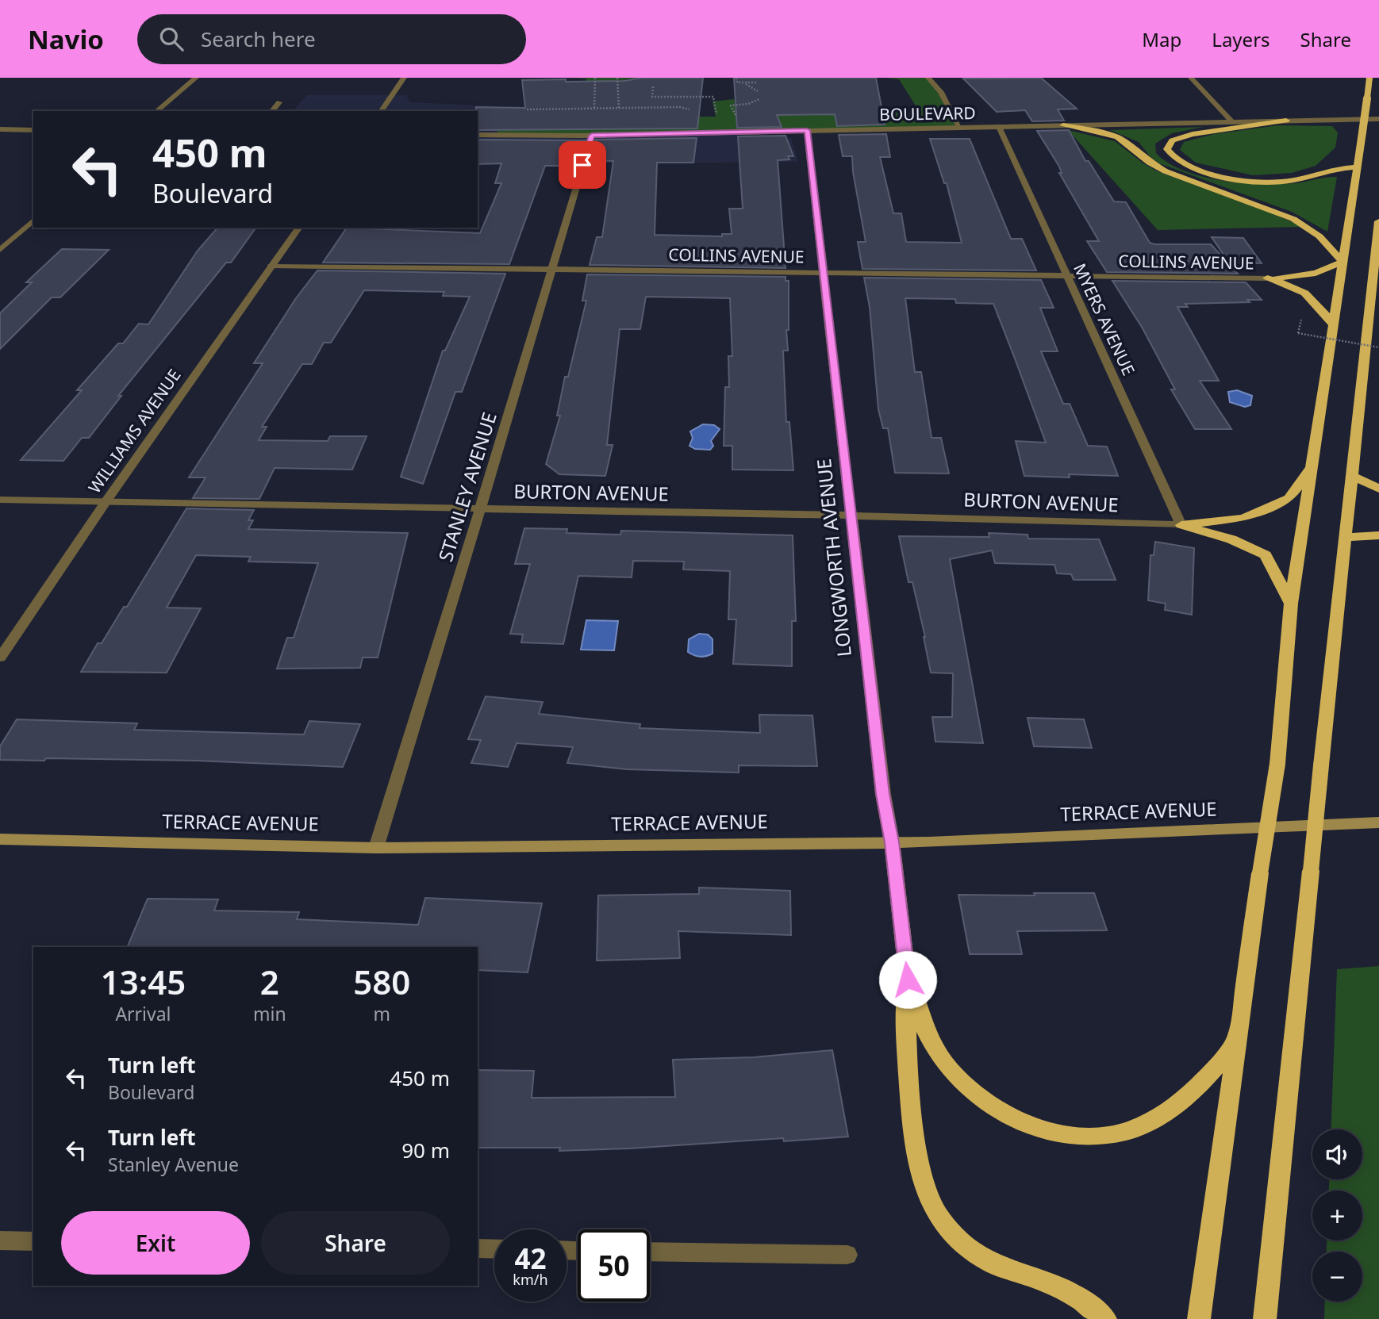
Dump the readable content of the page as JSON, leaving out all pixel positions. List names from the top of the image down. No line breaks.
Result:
{"streets":{"main road":["LONGWORTH AVENUE","TERRACE AVENUE"],"street":["BOULEVARD","COLLINS AVENUE","MYERS AVENUE","WILLIAMS AVENUE","STANLEY AVENUE","BURTON AVENUE"]},"crossings":[["BOULEVARD","MYERS AVENUE"],["BOULEVARD","STANLEY AVENUE"],["BOULEVARD","LONGWORTH AVENUE"],["COLLINS AVENUE","MYERS AVENUE"],["COLLINS AVENUE","WILLIAMS AVENUE"],["COLLINS AVENUE","STANLEY AVENUE"],["COLLINS AVENUE","LONGWORTH AVENUE"],["MYERS AVENUE","BURTON AVENUE"],["WILLIAMS AVENUE","BURTON AVENUE"],["STANLEY AVENUE","BURTON AVENUE"],["STANLEY AVENUE","TERRACE AVENUE"],["BURTON AVENUE","LONGWORTH AVENUE"],["LONGWORTH AVENUE","TERRACE AVENUE"]],"page":{"header":"Navio","search":"Search here","nav":["Map","Layers","Share"],"turn":["450 m","Boulevard"],"eta":["13:45","Arrival","2","min","580","m"],"list":[{"name":"Turn left","note":"Boulevard","value":"450 m"},{"name":"Turn left","note":"Stanley Avenue","value":"90 m"}],"map_buttons":["+","−"],"buttons":["Exit","Share"],"speed":"42 km/h","limit":"50"}}
